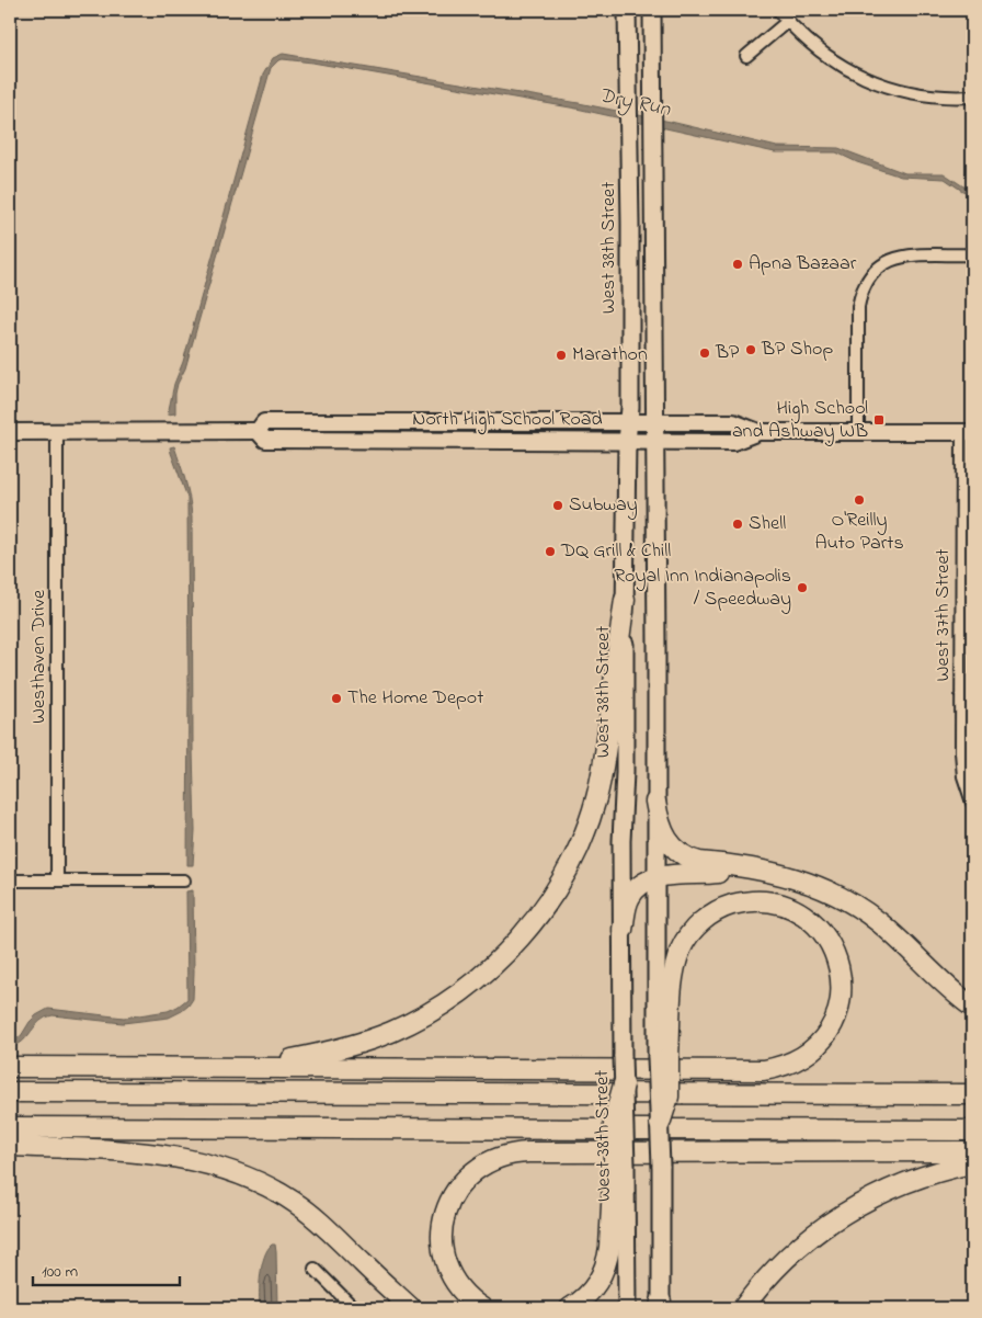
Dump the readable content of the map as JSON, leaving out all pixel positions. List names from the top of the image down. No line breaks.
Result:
{"streets":{"main road":["West 38th Street"],"street":["North High School Road","West 37th Street","Westhaven Drive"]},"crossings":[["West 38th Street","North High School Road"],["North High School Road","West 37th Street"],["North High School Road","Westhaven Drive"]],"water":["Dry Run"],"places":{"other":["Apna Bazaar","BP Shop","BP","Marathon","O'Reilly Auto Parts","Subway","Shell","DQ Grill & Chill","Royal Inn Indianapolis / Speedway","The Home Depot"],"transit":["High School and Ashway WB"]},"scale_bar":"100 m"}
